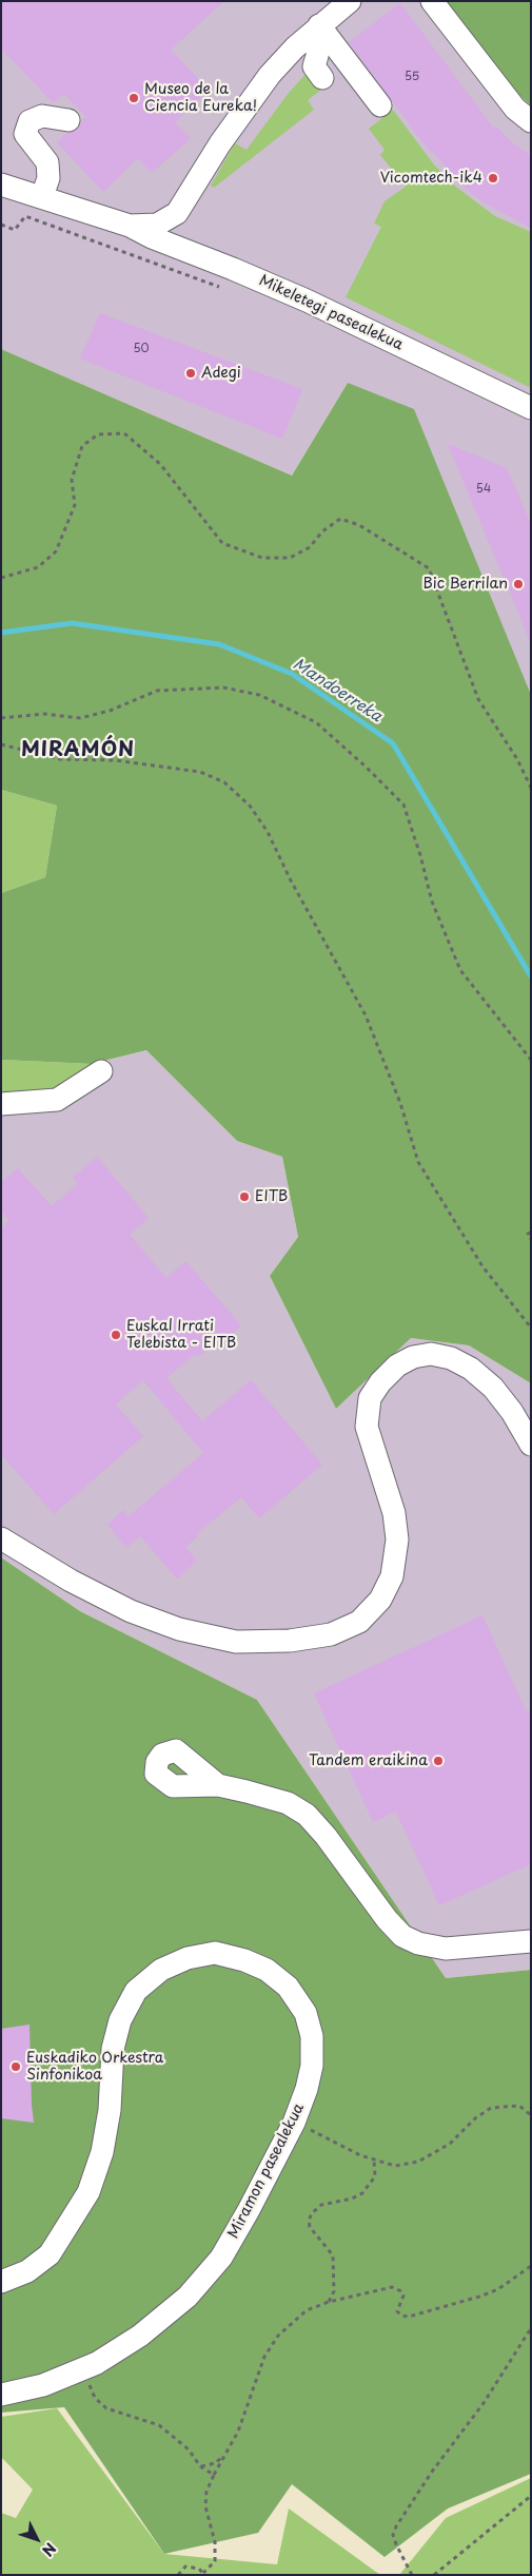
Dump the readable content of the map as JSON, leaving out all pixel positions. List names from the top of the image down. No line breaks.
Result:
{"streets":{"street":["Mikeletegi pasealekua","Miramon pasealekua"]},"districts":["MIRAMÓN"],"water":["Mandoerreka"],"places":["Museo de la Ciencia Eureka!","Vicomtech-ik4","Adegi","Bic Berrilan","EITB","Euskal Irrati Telebista - EITB","Tandem eraikina","Euskadiko Orkestra Sinfonikoa"],"house_numbers":["55","50","54"],"north":"bottom right"}
